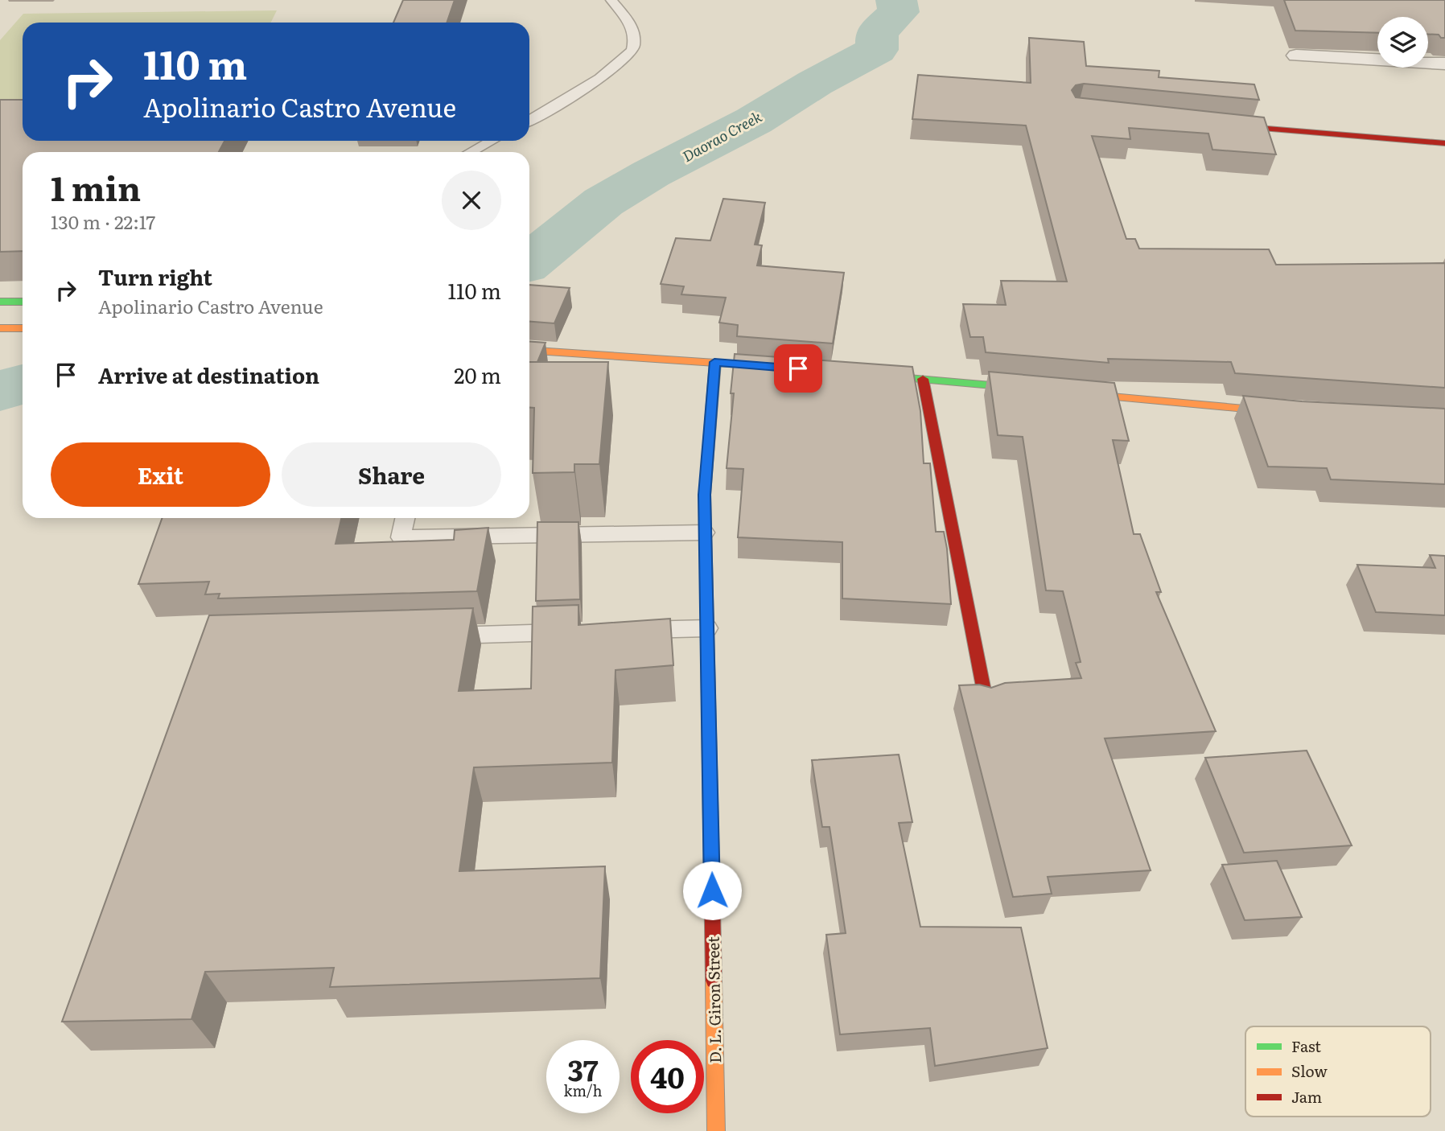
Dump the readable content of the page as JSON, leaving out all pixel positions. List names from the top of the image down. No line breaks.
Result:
{"streets":{"street":["D. L. Giron Street"]},"water":["Daorao Creek"],"legend":["Fast","Slow","Jam"],"page":{"turn":["110 m","Apolinario Castro Avenue"],"heading":["1 min","130 m · 22:17"],"list":[{"name":"Turn right","note":"Apolinario Castro Avenue","value":"110 m"},{"name":"Arrive at destination","value":"20 m"}],"buttons":["Exit","Share"],"speed":"37 km/h","limit":"40"}}
